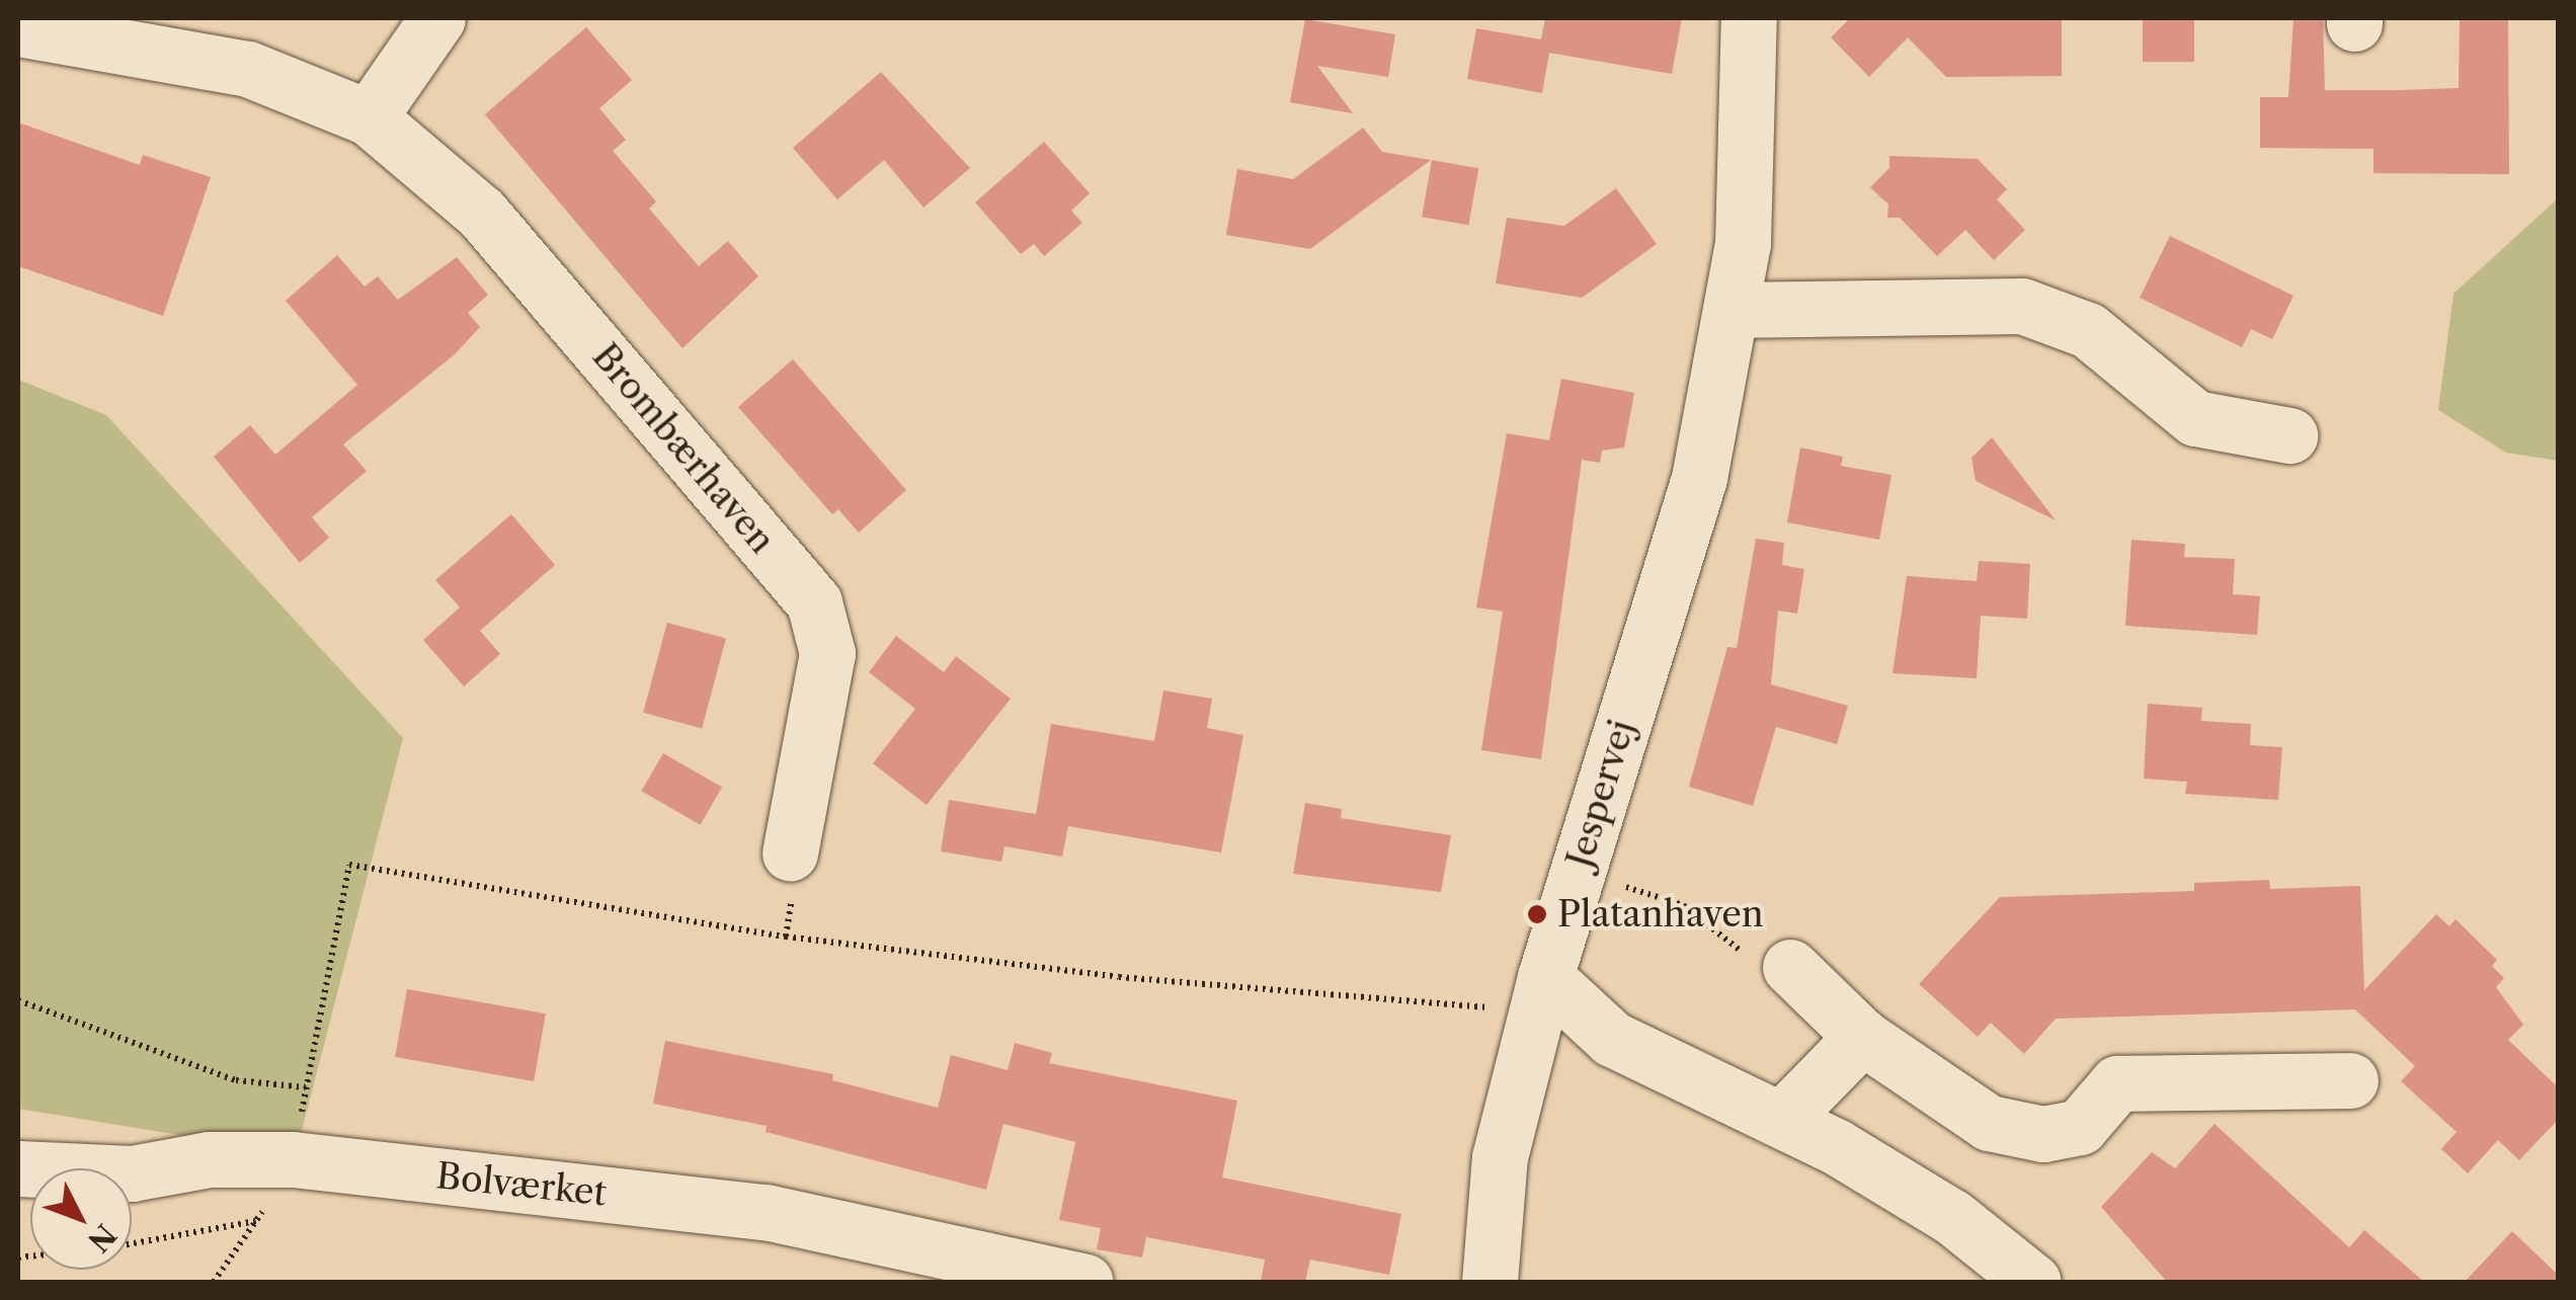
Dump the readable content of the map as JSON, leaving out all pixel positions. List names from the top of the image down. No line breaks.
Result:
{"streets":{"street":["Brombærhaven","Jespervej","Bolværket"]},"places":["Platanhaven"],"north":"bottom right"}
